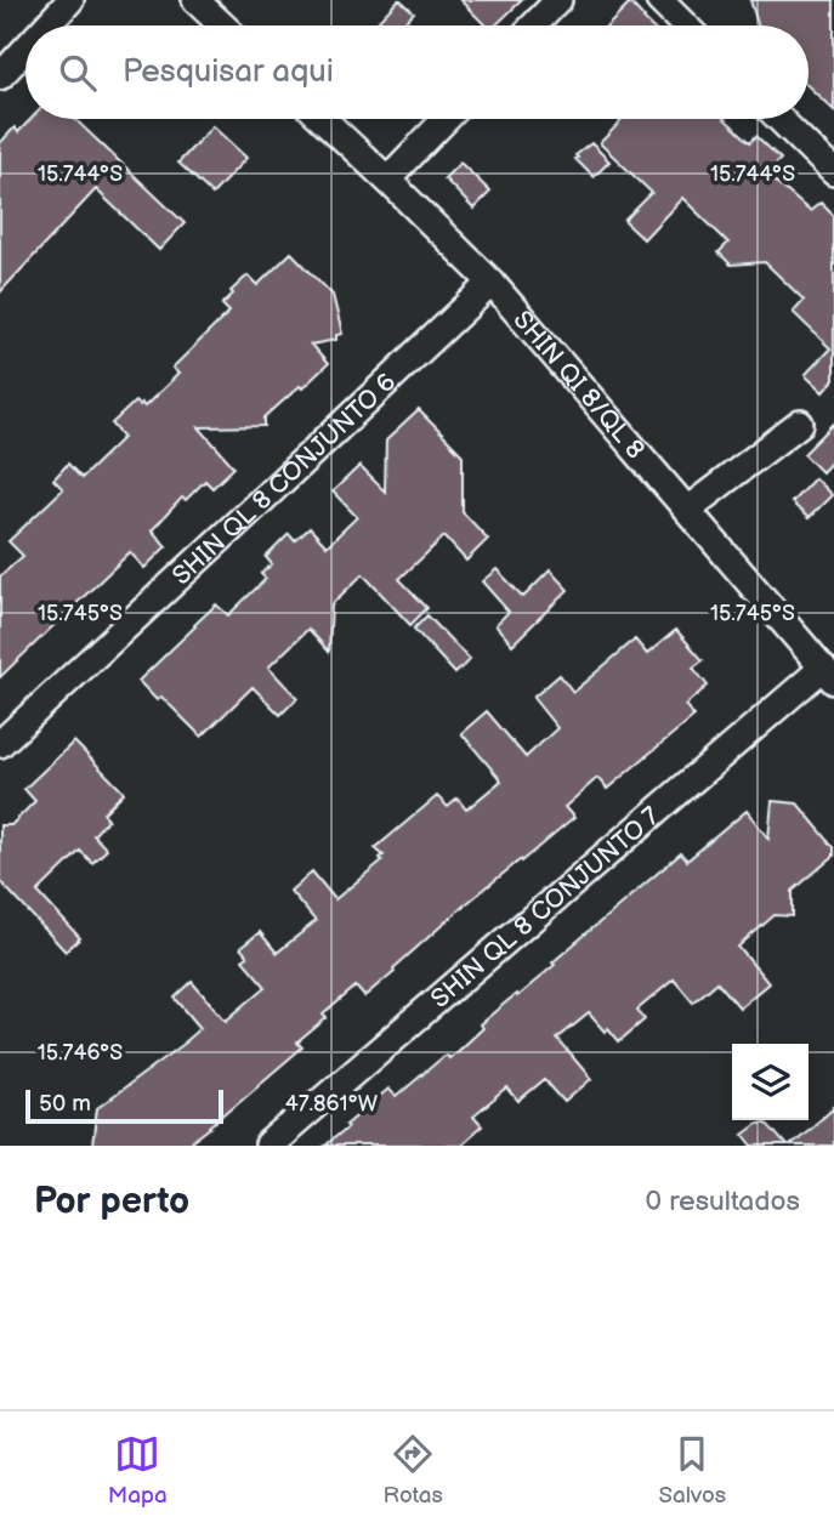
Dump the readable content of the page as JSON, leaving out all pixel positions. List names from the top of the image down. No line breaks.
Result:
{"streets":{"street":["SHIN QI 8/QL 8","SHIN QL 8 CONJUNTO 6","SHIN QL 8 CONJUNTO 7"]},"crossings":[["SHIN QI 8/QL 8","SHIN QL 8 CONJUNTO 6"],["SHIN QI 8/QL 8","SHIN QL 8 CONJUNTO 7"]],"scale_bar":"50 m","page":{"search":"Pesquisar aqui","scale":"50 m","heading":["Por perto","0 resultados"],"nav":["Mapa","Rotas","Salvos"]},"coordinates":["15.744°S","15.745°S","15.746°S","47.861°W"]}
